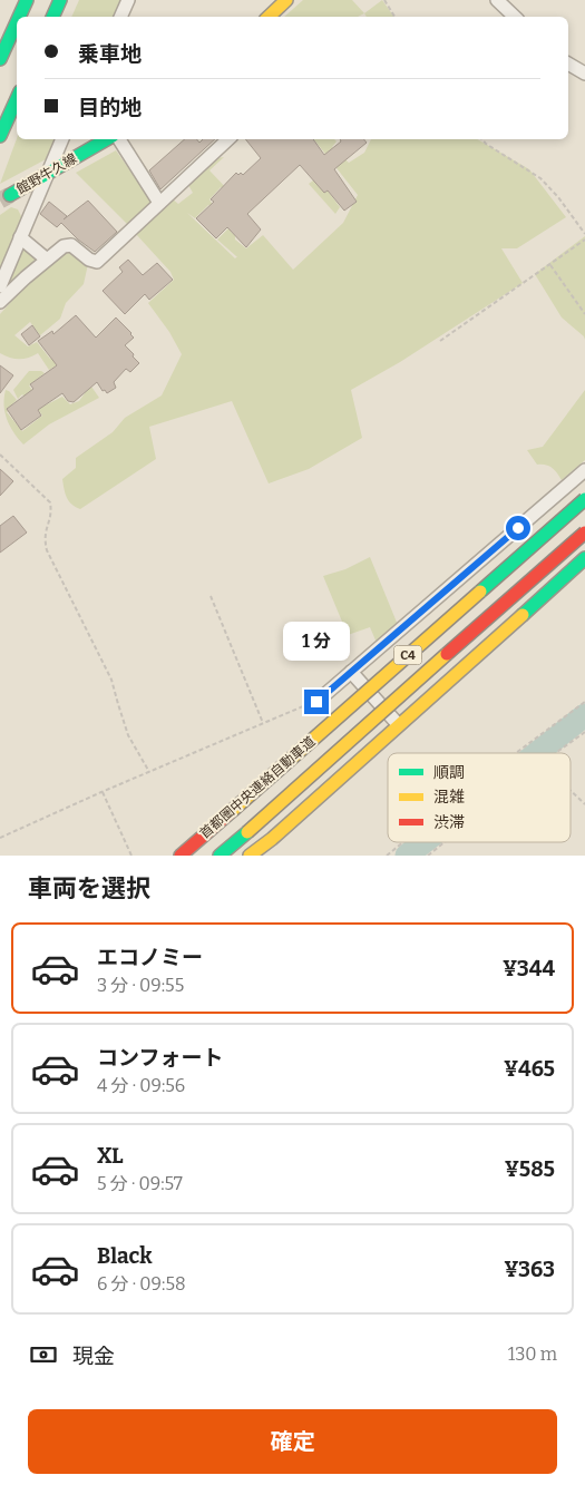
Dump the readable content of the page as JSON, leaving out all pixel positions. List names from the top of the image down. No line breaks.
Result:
{"streets":{"main road":["館野牛久線","C4","首都圏中央連絡自動車道"]},"legend":["順調","混雑","渋滞"],"page":{"banner":["乗車地","目的地"],"bubble":"1 分","heading":"車両を選択","list":[{"name":"エコノミー","note":"3 分 · 09:55","value":"¥344"},{"name":"コンフォート","note":"4 分 · 09:56","value":"¥465"},{"name":"XL","note":"5 分 · 09:57","value":"¥585"},{"name":"Black","note":"6 分 · 09:58","value":"¥363"}],"pay":["現金","130 m"],"buttons":"確定"}}
